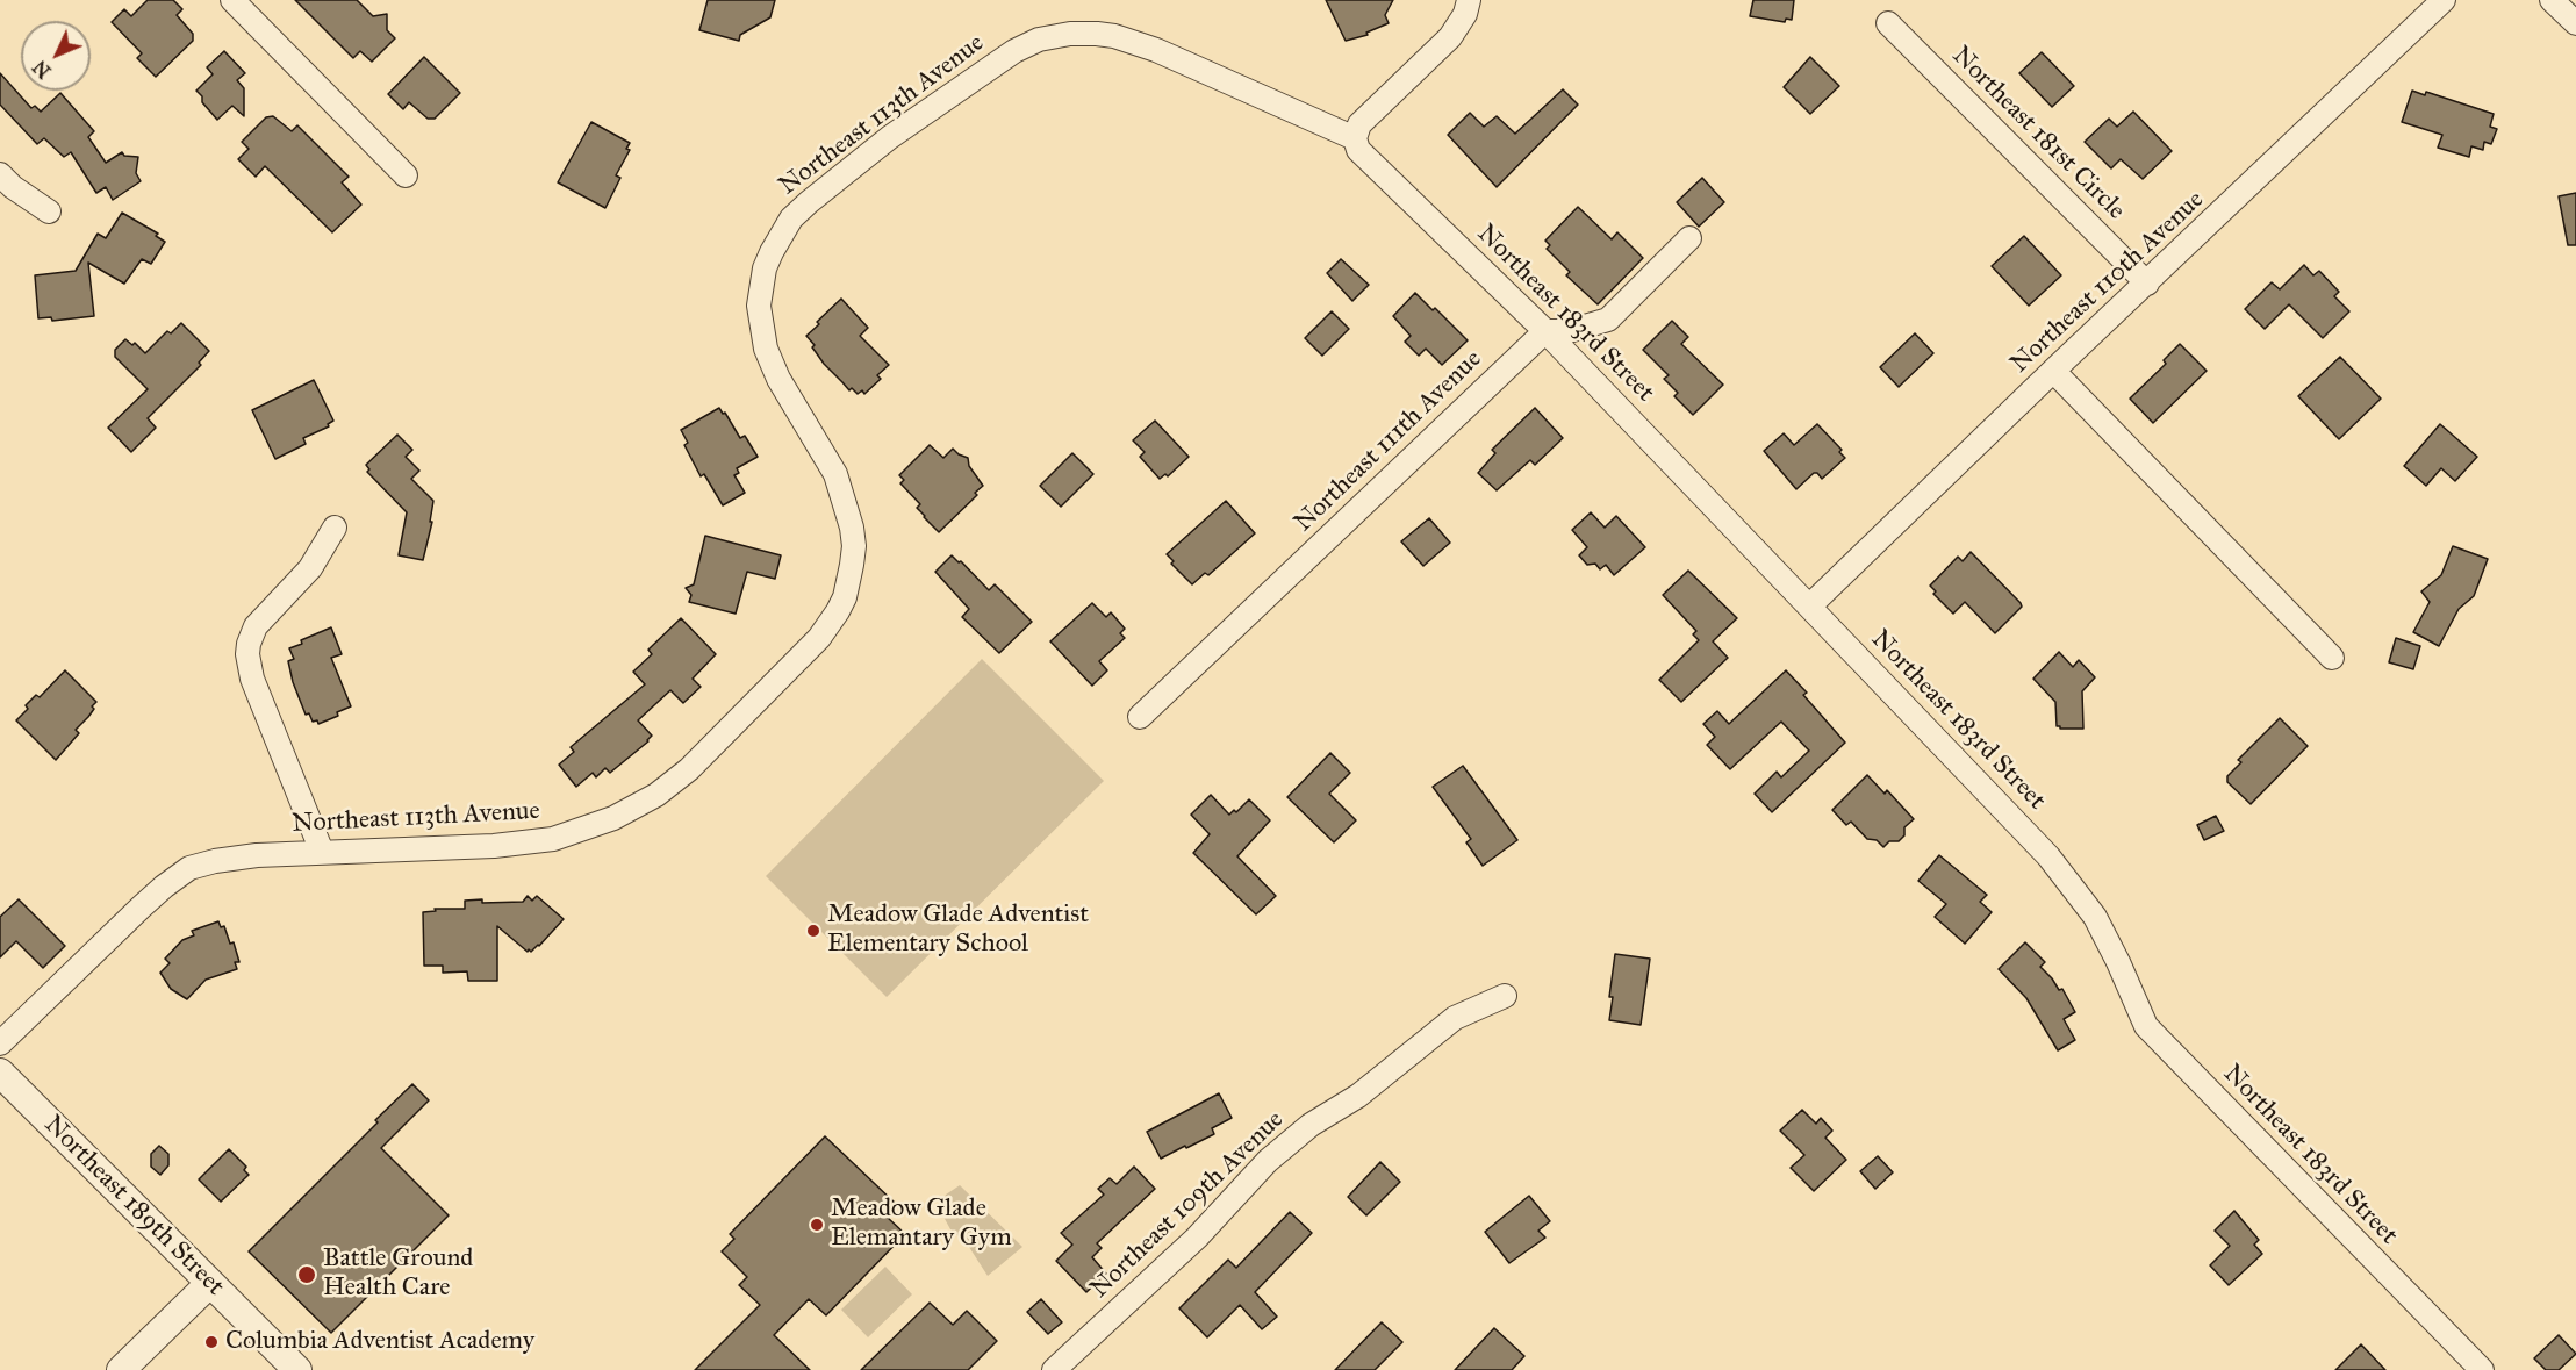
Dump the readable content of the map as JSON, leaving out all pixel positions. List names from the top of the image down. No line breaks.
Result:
{"streets":{"street":["Northeast 113th Avenue","Northeast 181st Circle","Northeast 110th Avenue","Northeast 183rd Street","Northeast 111th Avenue","Northeast 109th Avenue","Northeast 189th Street"]},"crossings":[["Northeast 113th Avenue","Northeast 183rd Street"],["Northeast 181st Circle","Northeast 110th Avenue"],["Northeast 110th Avenue","Northeast 183rd Street"],["Northeast 183rd Street","Northeast 111th Avenue"]],"places":["Meadow Glade Adventist Elementary School","Meadow Glade Elemantary Gym","Battle Ground Health Care","Columbia Adventist Academy"],"north":"bottom left"}
